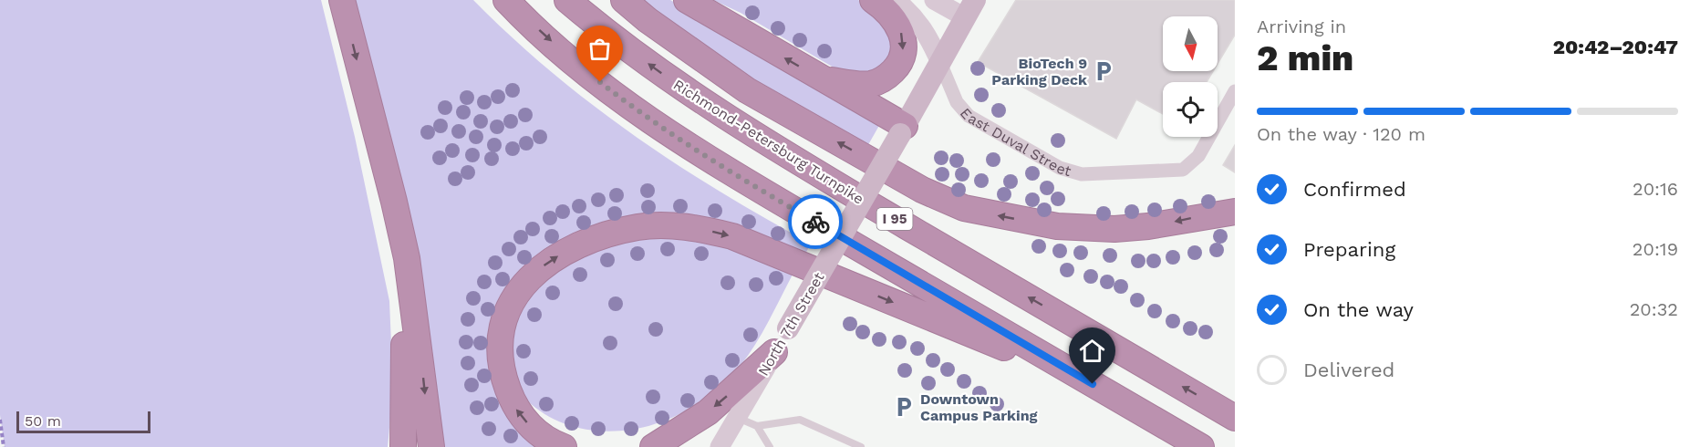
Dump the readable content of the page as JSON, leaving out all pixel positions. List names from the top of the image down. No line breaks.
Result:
{"streets":{"highway":["Richmond-Petersburg Turnpike","I 95"],"main road":["North 7th Street"],"street":["East Duval Street"]},"crossings":[["East Duval Street","North 7th Street"]],"places":{"parking":["BioTech 9 Parking Deck","Downtown Campus Parking"]},"scale_bar":"50 m","north":"bottom","page":{"heading":["2 min","Arriving in","20:42–20:47"],"bar":"On the way · 120 m","list":[["Confirmed","20:16"],["Preparing","20:19"],["On the way","20:32"],"Delivered"],"scale":"50 m"}}
